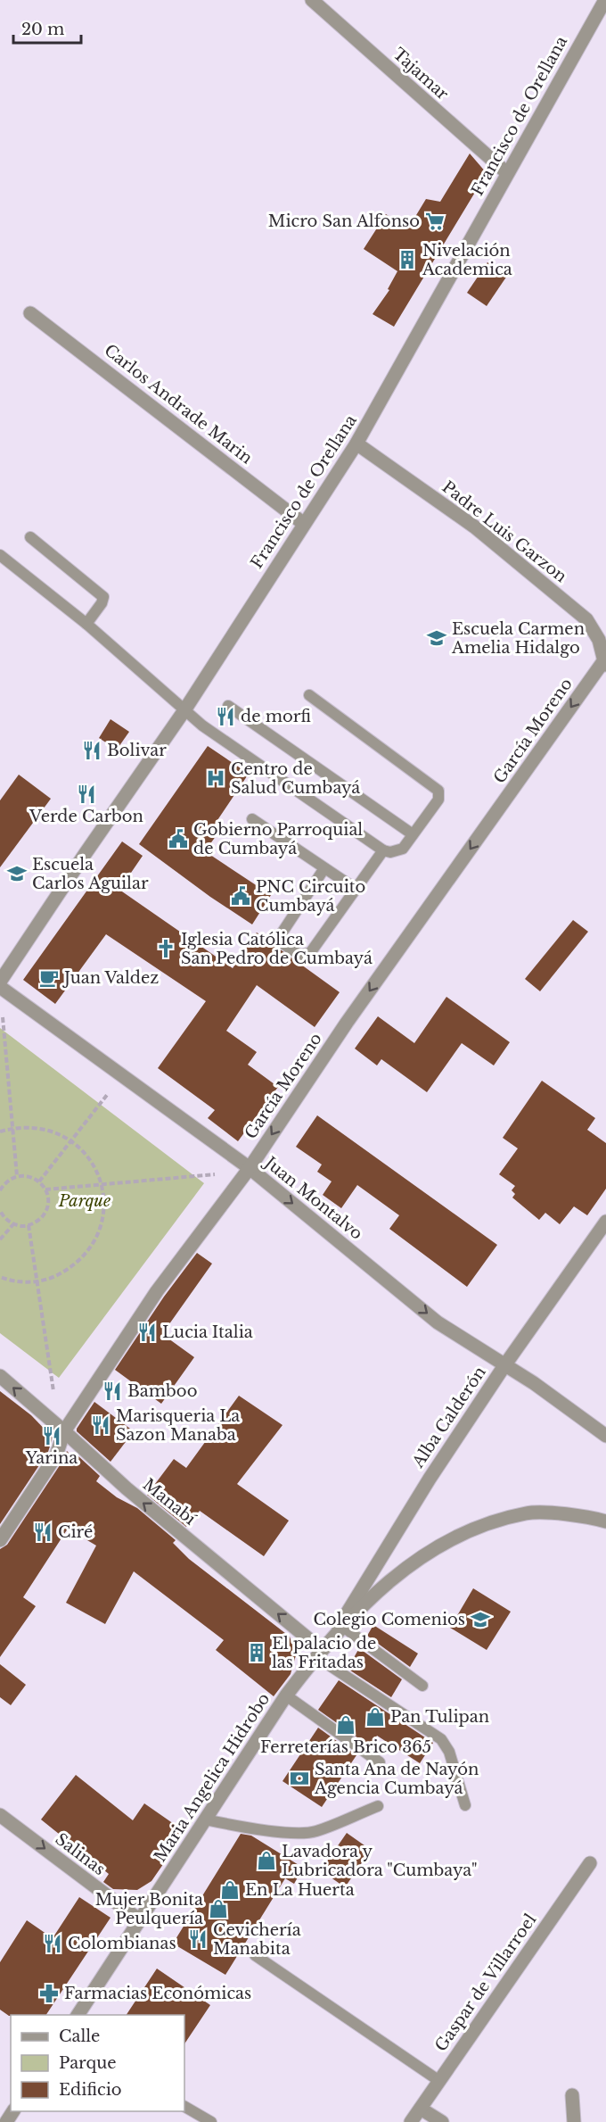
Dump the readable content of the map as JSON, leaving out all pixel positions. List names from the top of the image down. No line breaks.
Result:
{"streets":{"street":["Tajamar","Francisco de Orellana","Carlos Andrade Marin","Padre Luis Garzon","García Moreno","Juan Montalvo","Alba Calderón","Manabí","Maria Angelica Hidrobo","Salinas","Gaspar de Villarroel"]},"crossings":[["Tajamar","Francisco de Orellana"],["Francisco de Orellana","Carlos Andrade Marin"],["Francisco de Orellana","Padre Luis Garzon"],["Padre Luis Garzon","García Moreno"],["García Moreno","Juan Montalvo"],["García Moreno","Manabí"],["Juan Montalvo","Alba Calderón"],["Alba Calderón","Maria Angelica Hidrobo"],["Manabí","Maria Angelica Hidrobo"],["Maria Angelica Hidrobo","Salinas"]],"one_way":["García Moreno","Juan Montalvo","Manabí","Salinas"],"parks":["Parque"],"places":{"supermarket":["Micro San Alfonso"],"building":["Nivelación Academica","El palacio de las Fritadas"],"school or university":["Escuela Carmen Amelia Hidalgo","Escuela Carlos Aguilar","Colegio Comenios"],"restaurant":["de morfi","Bolivar","Verde Carbon","Lucia Italia","Bamboo","Marisqueria La Sazon Manaba","Yarina","Ciré","Cevichería Manabita","Colombianas"],"hospital":["Centro de Salud Cumbayá"],"public building":["Gobierno Parroquial de Cumbayá","PNC Circuito Cumbayá"],"church":["Iglesia Católica San Pedro de Cumbayá"],"cafe":["Juan Valdez"],"shop":["Pan Tulipan","Ferreterías Brico 365","Lavadora y Lubricadora \"Cumbaya\"","En La Huerta","Mujer Bonita Peulquería"],"bank":["Santa Ana de Nayón Agencia Cumbayá"],"pharmacy":["Farmacias Económicas"]},"legend":["Calle","Parque","Edificio"],"scale_bar":"20 m"}
